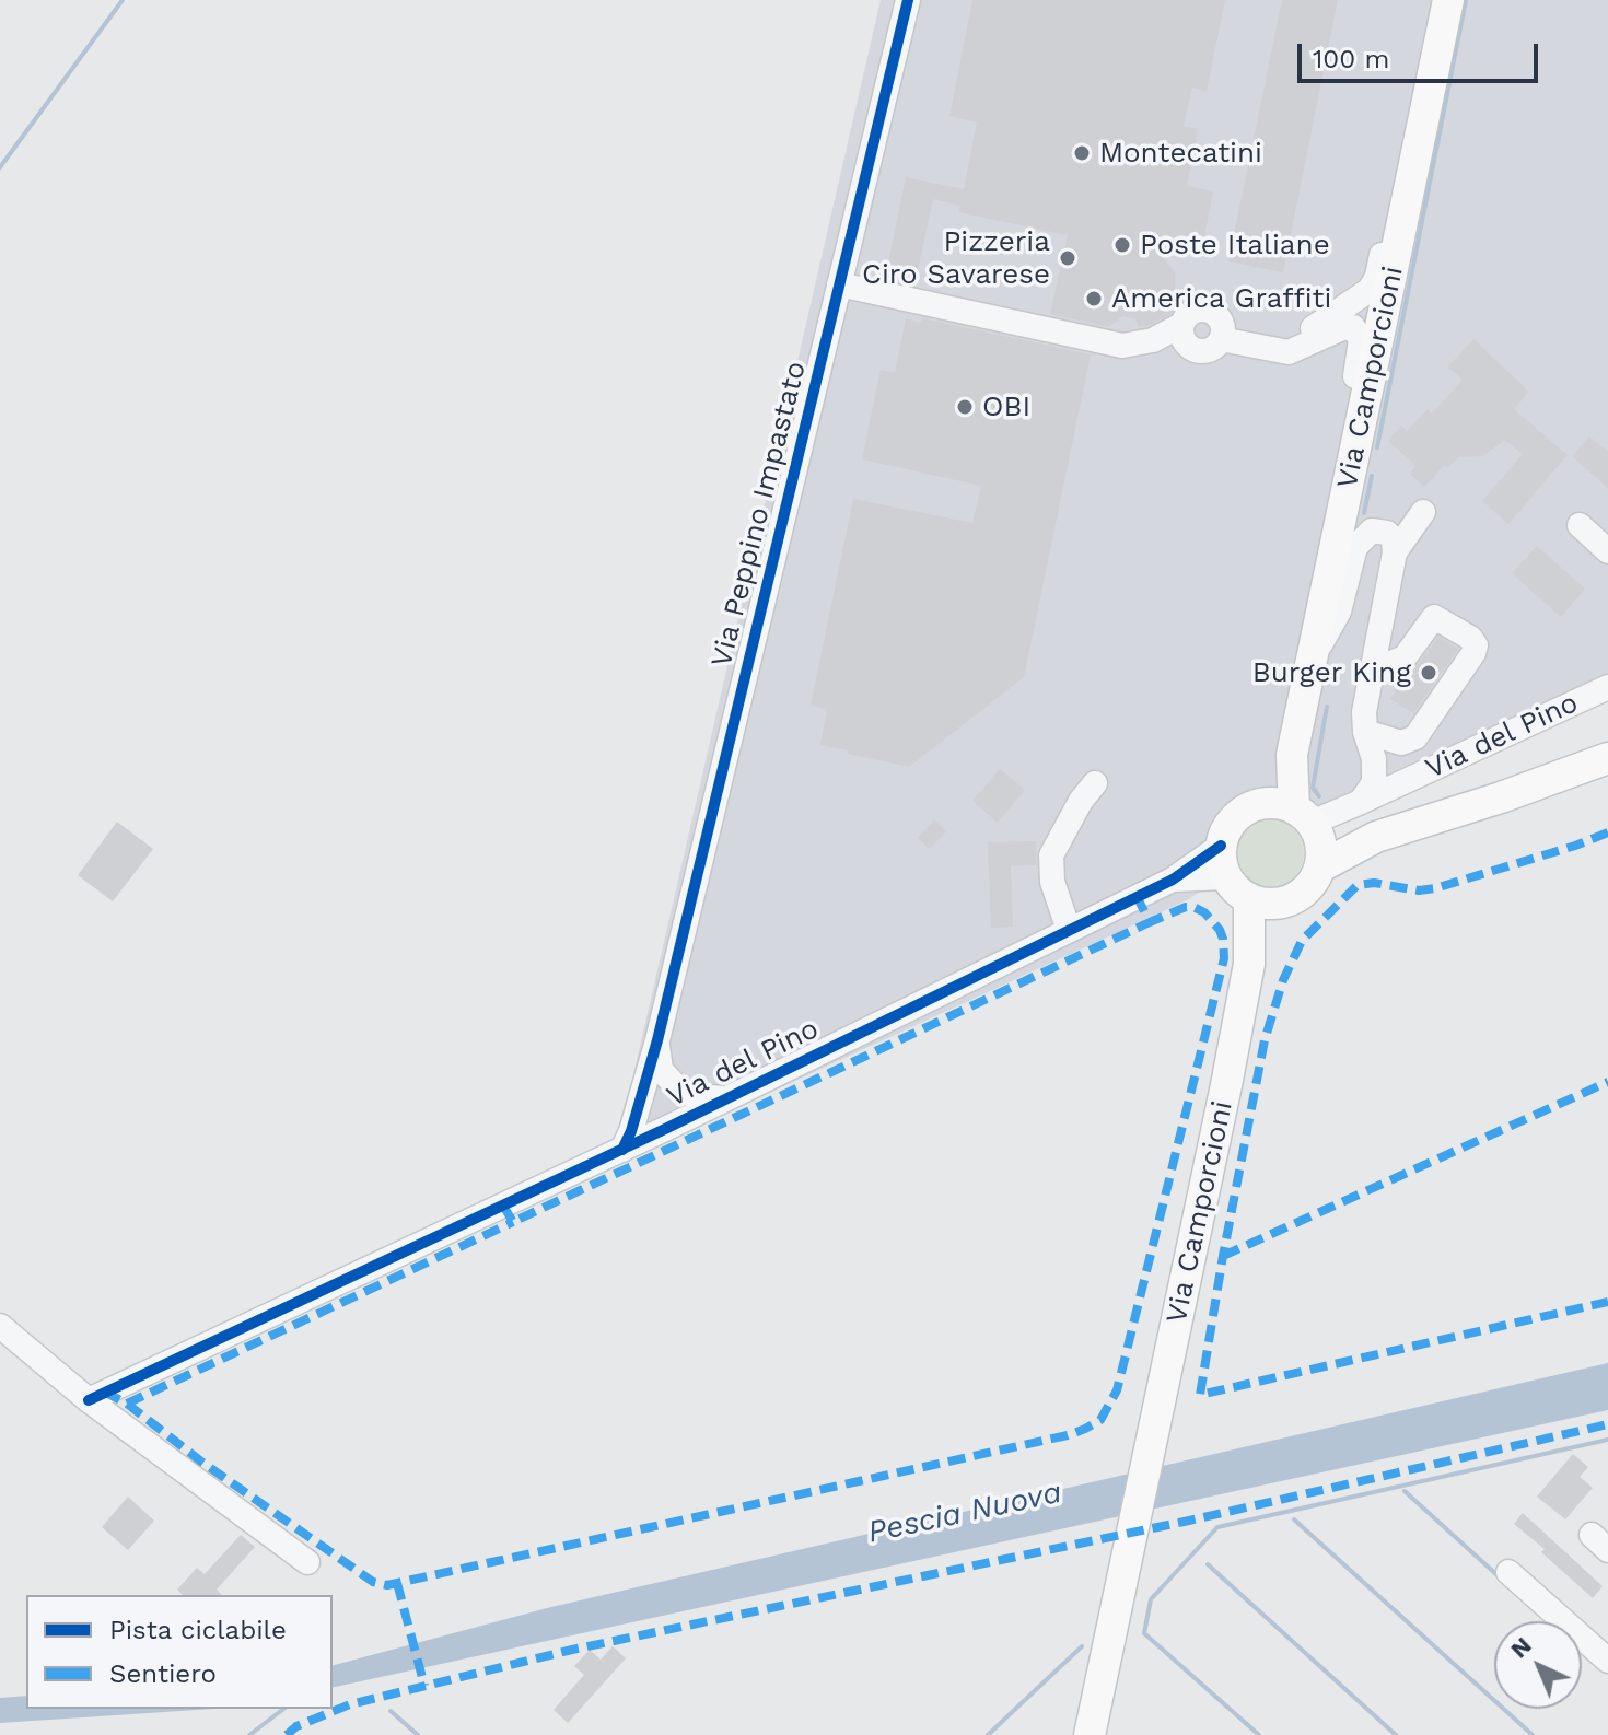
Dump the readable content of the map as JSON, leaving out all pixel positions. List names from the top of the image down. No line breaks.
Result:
{"streets":{"main road":["Via Camporcioni"],"street":["Via Peppino Impastato","Via del Pino"]},"crossings":[["Via Camporcioni","Via del Pino"],["Via Peppino Impastato","Via del Pino"]],"water":["Pescia Nuova"],"places":["Montecatini","Poste Italiane","Pizzeria Ciro Savarese","America Graffiti","OBI","Burger King"],"legend":["Pista ciclabile","Sentiero"],"scale_bar":"100 m","north":"top left"}
